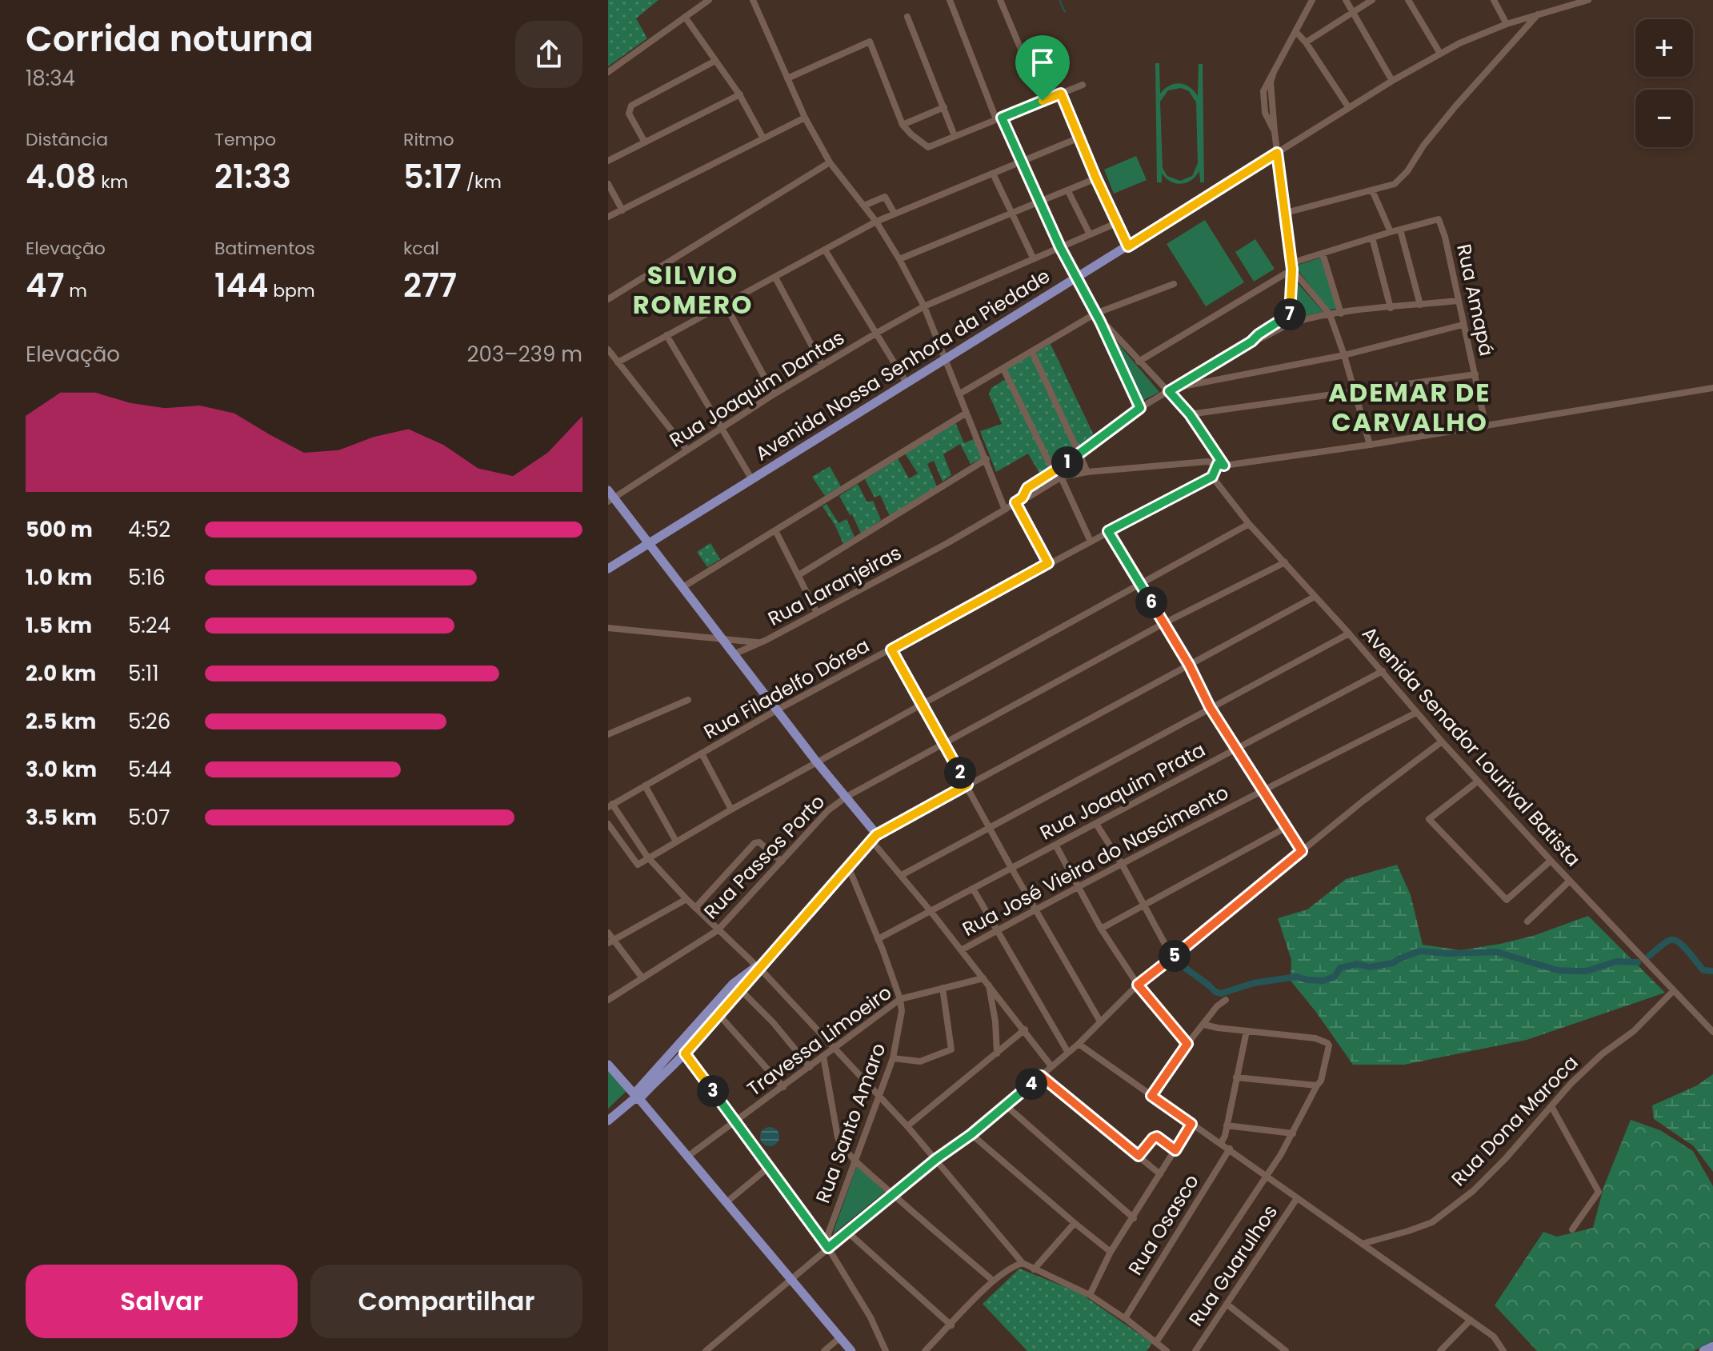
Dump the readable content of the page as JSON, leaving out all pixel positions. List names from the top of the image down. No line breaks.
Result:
{"streets":{"main road":["Avenida Nossa Senhora da Piedade"],"street":["Rua Amapá","Rua Joaquim Dantas","Rua Laranjeiras","Rua Filadelfo Dórea","Avenida Senador Lourival Batista","Rua Joaquim Prata","Rua Passos Porto","Rua José Vieira do Nascimento","Travessa Limoeiro","Rua Dona Maroca","Rua Santo Amaro","Rua Osasco","Rua Guarulhos"]},"crossings":[["Rua Amapá","Rua Laranjeiras"],["Rua Filadelfo Dórea","Avenida Senador Lourival Batista"],["Avenida Senador Lourival Batista","Rua Joaquim Prata"],["Avenida Senador Lourival Batista","Rua Passos Porto"],["Avenida Senador Lourival Batista","Rua José Vieira do Nascimento"],["Avenida Senador Lourival Batista","Rua Dona Maroca"],["Rua Joaquim Prata","Rua Santo Amaro"],["Travessa Limoeiro","Rua Santo Amaro"]],"districts":["SILVIO ROMERO","ADEMAR DE CARVALHO"],"page":{"heading":["Corrida noturna","18:34"],"map_buttons":["+","−"],"stats":[["Distância","4.08 km"],["Tempo","21:33"],["Ritmo","5:17 /km"],["Elevação","47 m"],["Batimentos","144 bpm"],["kcal","277"]],"pins":["7","1","6","2","5","4","3"],"chart":["Elevação","203–239 m"],"list":[{"name":"500 m","note":"4:52"},{"name":"1.0 km","note":"5:16"},{"name":"1.5 km","note":"5:24"},{"name":"2.0 km","note":"5:11"},{"name":"2.5 km","note":"5:26"},{"name":"3.0 km","note":"5:44"},{"name":"3.5 km","note":"5:07"}],"buttons":["Salvar","Compartilhar"]}}
